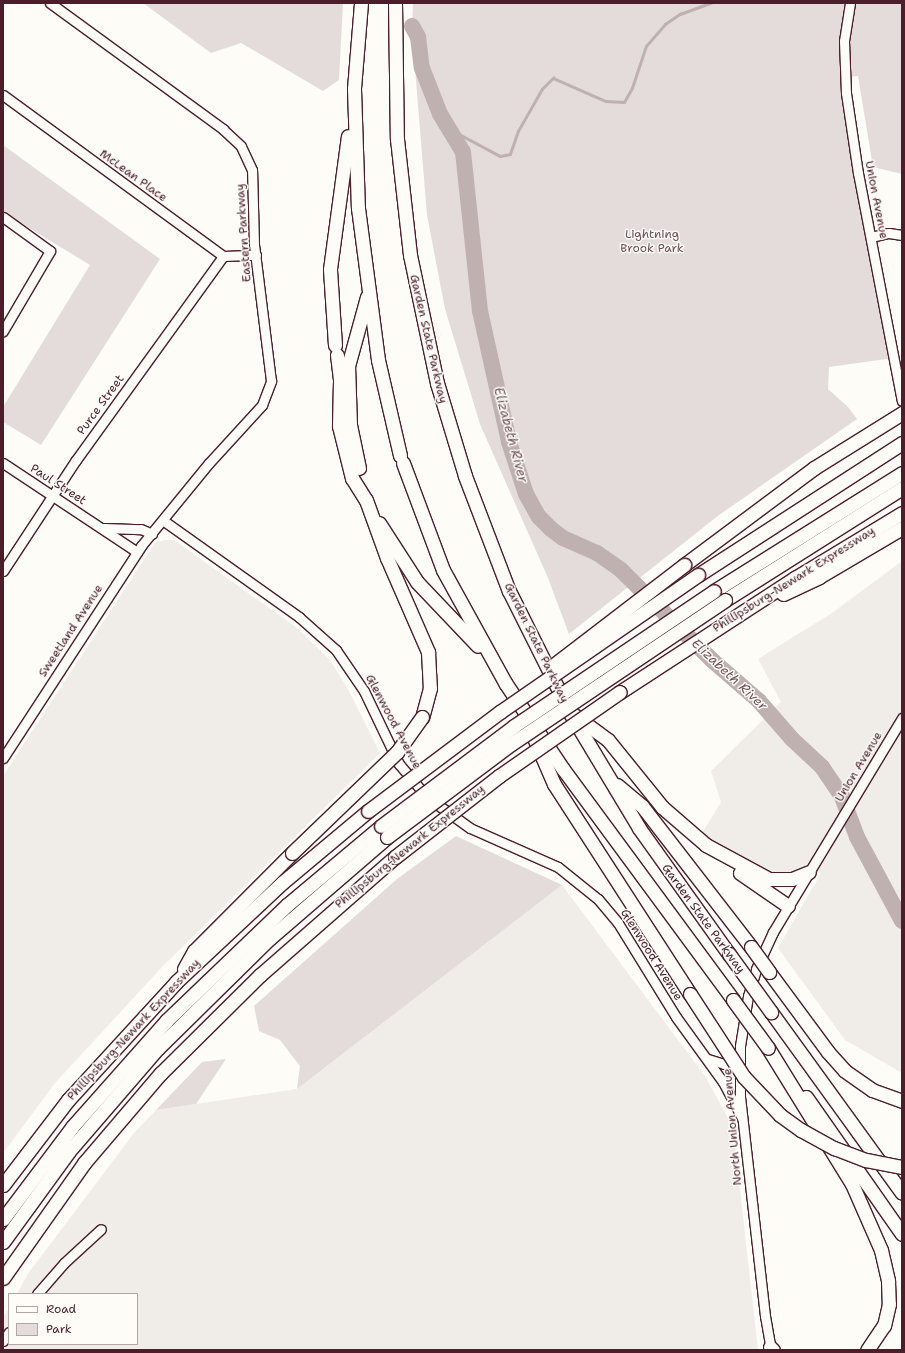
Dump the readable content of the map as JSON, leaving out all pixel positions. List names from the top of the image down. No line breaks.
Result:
{"streets":{"highway":["Garden State Parkway","Phillipsburg-Newark Expressway"],"street":["McLean Place","Union Avenue","Eastern Parkway","Purce Street","Paul Street","Sweetland Avenue","Glenwood Avenue","North Union Avenue"]},"crossings":[["McLean Place","Purce Street"],["Union Avenue","North Union Avenue"],["Eastern Parkway","Sweetland Avenue"],["Eastern Parkway","Glenwood Avenue"],["Purce Street","Paul Street"],["Paul Street","Sweetland Avenue"],["Sweetland Avenue","Glenwood Avenue"],["Glenwood Avenue","North Union Avenue"]],"water":["Elizabeth River"],"parks":["Lightning Brook Park"],"legend":["Road","Park"]}
